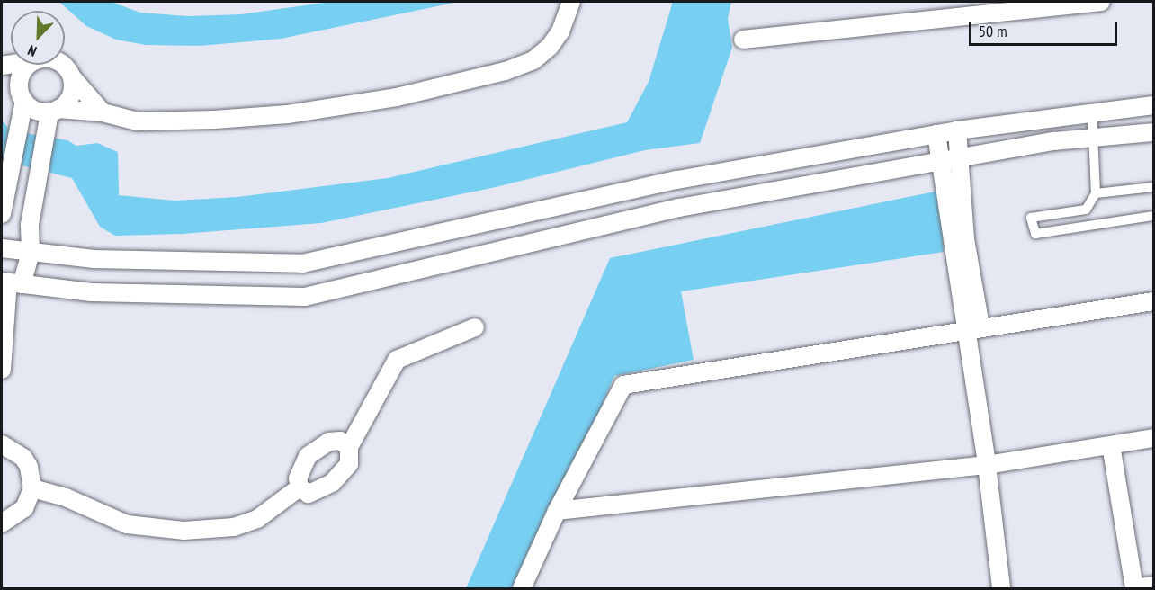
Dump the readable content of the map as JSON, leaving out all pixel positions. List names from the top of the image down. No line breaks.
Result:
{"scale_bar":"50 m","north":"bottom left"}
